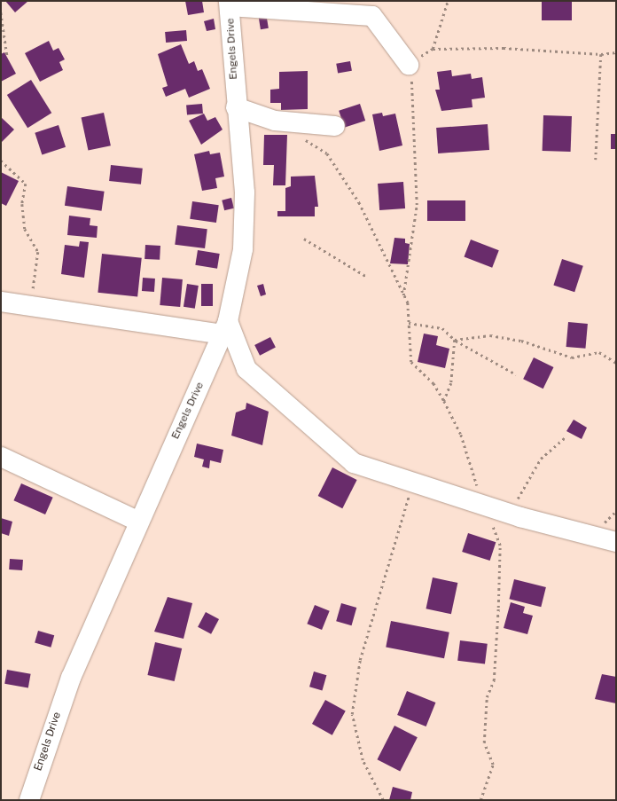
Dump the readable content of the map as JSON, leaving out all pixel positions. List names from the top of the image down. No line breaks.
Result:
{"streets":{"street":["Engels Drive"]}}
